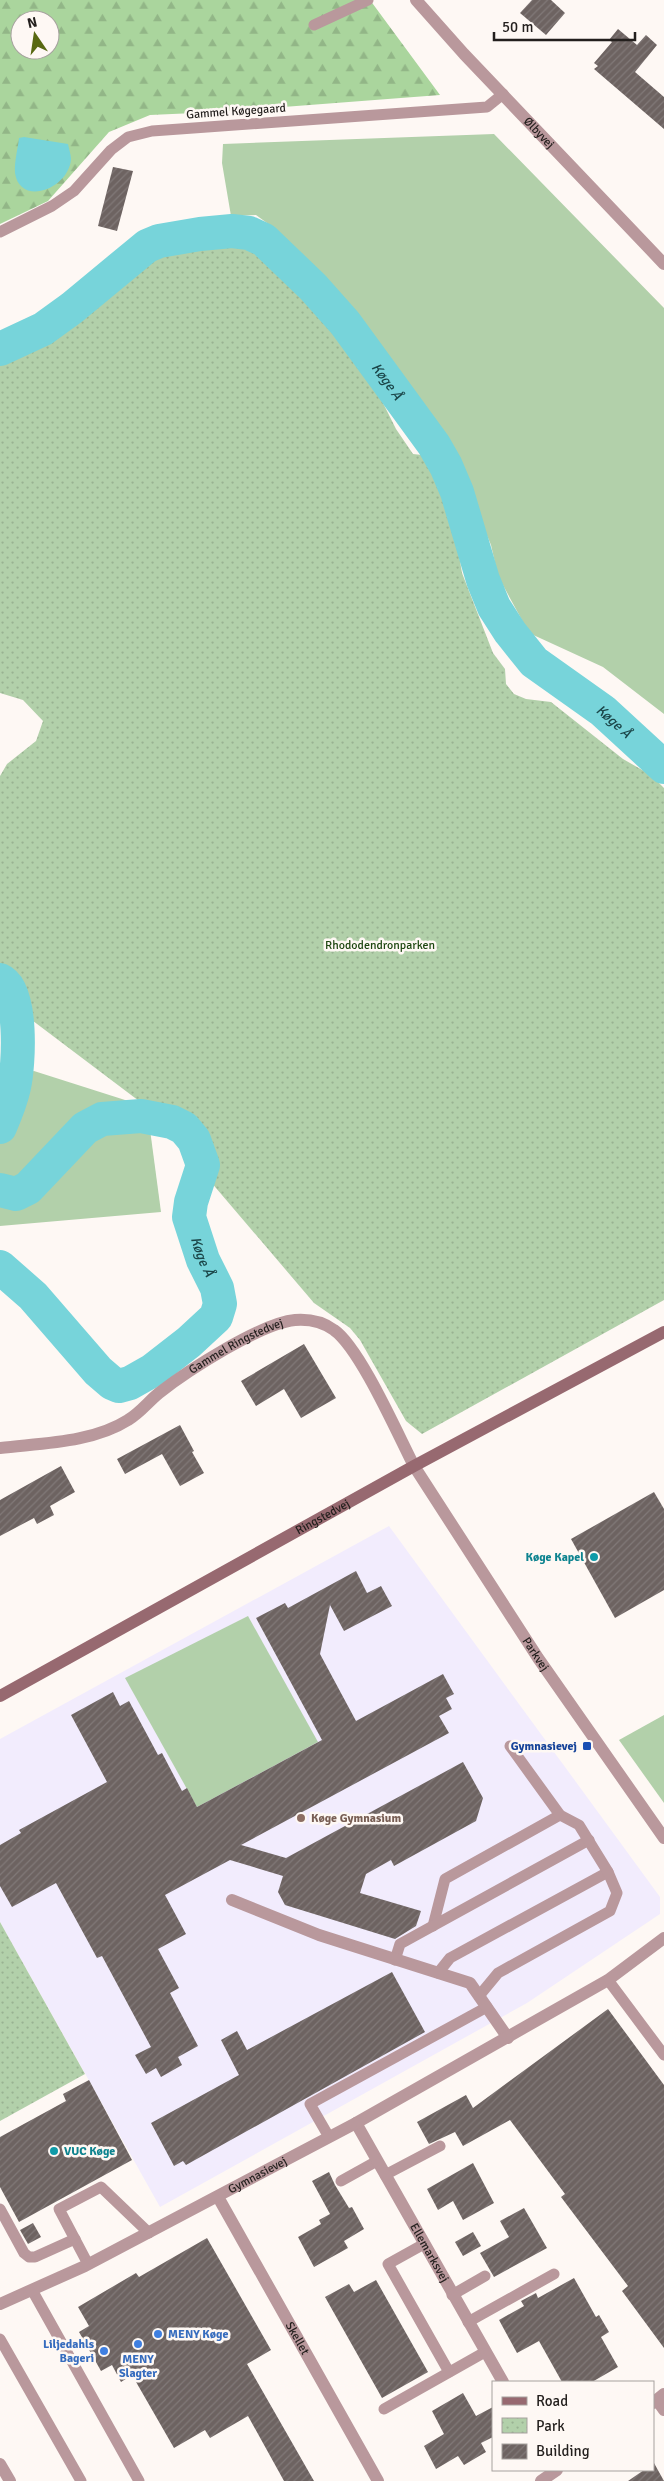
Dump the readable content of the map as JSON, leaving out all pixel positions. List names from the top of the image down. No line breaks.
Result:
{"streets":{"main road":["Ringstedvej"],"street":["Ølbyvej","Gammel Ringstedvej","Parkvej","Gymnasievej","Ellemarksvej","Skellet"],"lane":["Gammel Køgegaard"]},"crossings":[["Gammel Køgegaard","Ølbyvej"],["Gammel Ringstedvej","Ringstedvej"],["Gammel Ringstedvej","Parkvej"],["Ringstedvej","Parkvej"],["Gymnasievej","Ellemarksvej"],["Gymnasievej","Skellet"]],"water":["Køge Å"],"parks":["Rhododendronparken"],"places":{"other":["Køge Kapel","Køge Gymnasium","VUC Køge","MENY Køge","MENY Slagter","Liljedahls Bageri"],"transit":["Gymnasievej"]},"legend":["Road","Park","Building"],"scale_bar":"50 m","north":"top"}
